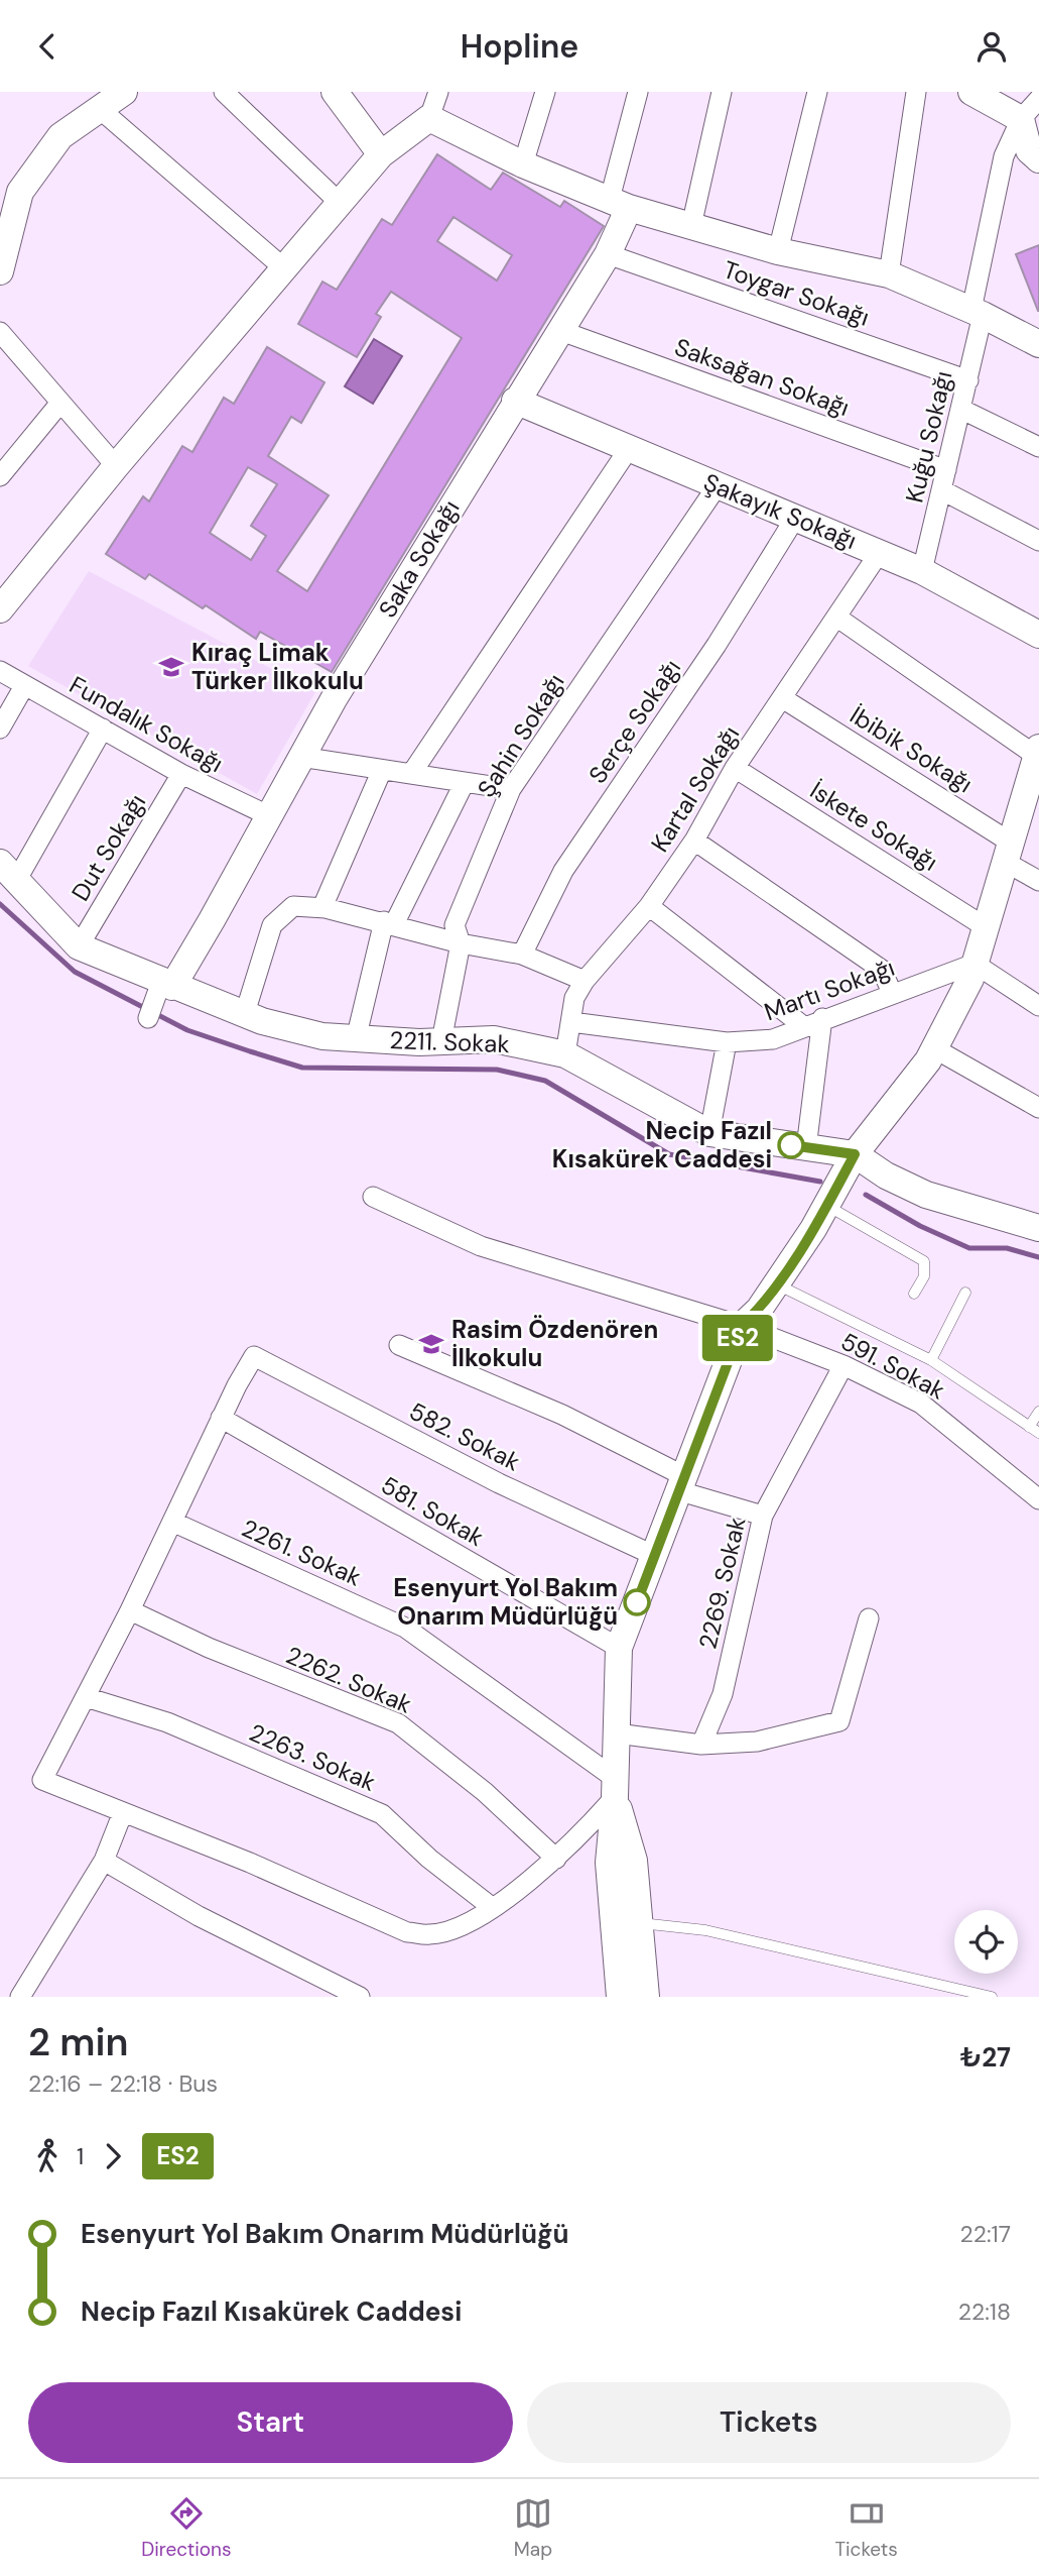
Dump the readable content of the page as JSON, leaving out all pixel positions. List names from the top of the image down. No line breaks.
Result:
{"streets":{"street":["Toygar Sokağı","Saksağan Sokağı","Kuğu Sokağı","Şakayık Sokağı","Saka Sokağı","Serçe Sokağı","Fundalık Sokağı","Şahin Sokağı","İbibik Sokağı","Kartal Sokağı","İskete Sokağı","Dut Sokağı","Martı Sokağı","2211. Sokak","591. Sokak","582. Sokak","581. Sokak","2261. Sokak","2269. Sokak","2262. Sokak","2263. Sokak"]},"crossings":[["Toygar Sokağı","Kuğu Sokağı"],["Toygar Sokağı","Saka Sokağı"],["Saksağan Sokağı","Kuğu Sokağı"],["Saksağan Sokağı","Saka Sokağı"],["Kuğu Sokağı","Şakayık Sokağı"],["Şakayık Sokağı","Saka Sokağı"],["Şakayık Sokağı","Serçe Sokağı"],["Şakayık Sokağı","Şahin Sokağı"],["Şakayık Sokağı","Kartal Sokağı"],["Saka Sokağı","Fundalık Sokağı"],["Saka Sokağı","2211. Sokak"],["Fundalık Sokağı","Dut Sokağı"],["Şahin Sokağı","2211. Sokak"],["İbibik Sokağı","Kartal Sokağı"],["Kartal Sokağı","İskete Sokağı"],["Kartal Sokağı","Martı Sokağı"],["Kartal Sokağı","2211. Sokak"],["Dut Sokağı","2211. Sokak"],["591. Sokak","2269. Sokak"],["582. Sokak","581. Sokak"]],"places":{"school or university":["Kıraç Limak Türker İlkokulu","Rasim Özdenören İlkokulu"],"other":["Necip Fazıl Kısakürek Caddesi","Esenyurt Yol Bakım Onarım Müdürlüğü"]},"lines":["bus line ES2"],"page":{"header":"Hopline","on_map":"ES2","heading":["2 min","22:16 – 22:18 · Bus","₺27"],"legs":["1","ES2"],"list":[{"name":"Esenyurt Yol Bakım Onarım Müdürlüğü","value":"22:17"},{"name":"Necip Fazıl Kısakürek Caddesi","value":"22:18"}],"buttons":["Start","Tickets"],"tabs":["Directions","Map","Tickets"]}}
